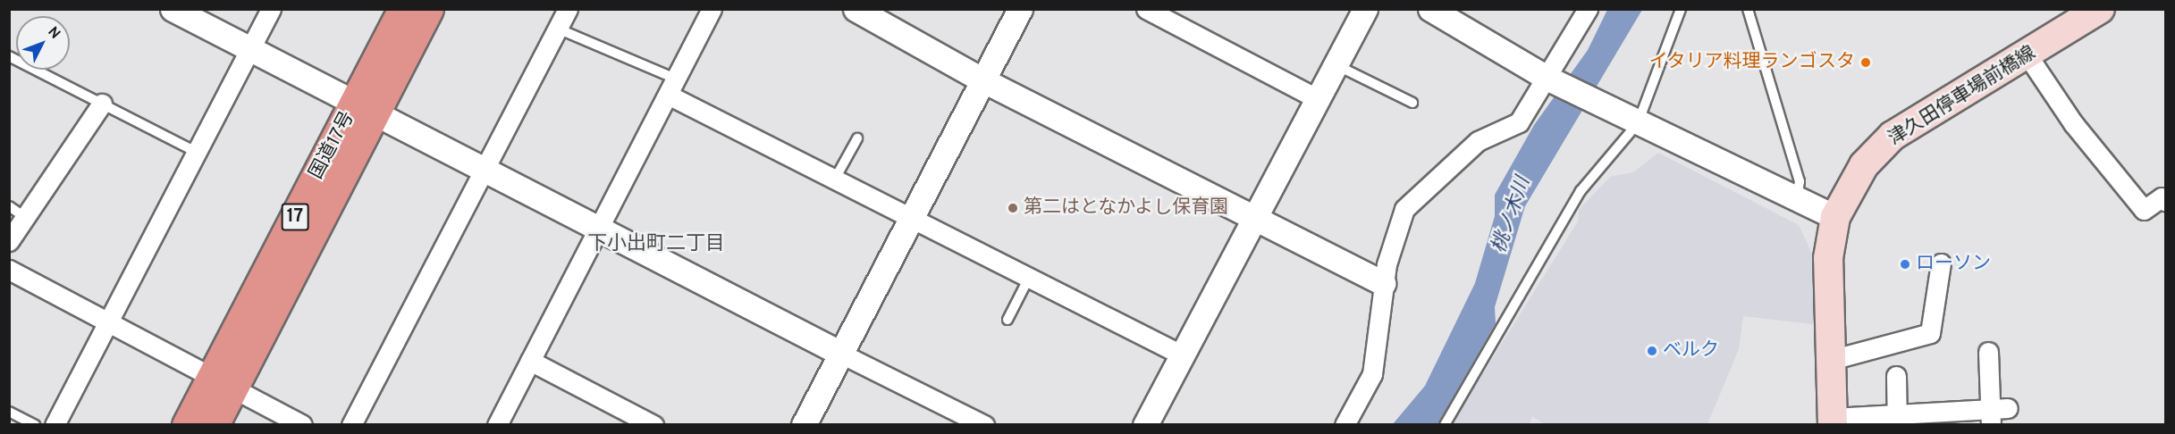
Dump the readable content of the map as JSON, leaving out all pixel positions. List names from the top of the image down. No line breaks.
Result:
{"streets":{"highway":["国道17号","17"],"main road":["津久田停車場前橋線"]},"districts":["下小出町二丁目"],"water":["桃ノ木川"],"places":["イタリア料理ランゴスタ","第二はとなかよし保育園","ローソン","ベルク"],"north":"top right"}
